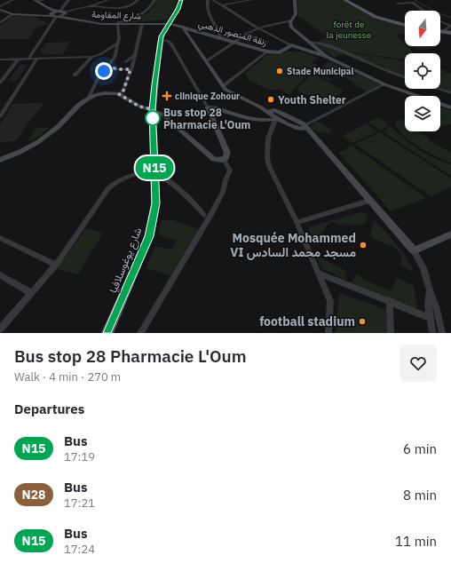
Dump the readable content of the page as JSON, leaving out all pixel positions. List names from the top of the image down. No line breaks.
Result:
{"streets":{"main road":["شارع المقاومة","زنقة المنصور الذهبي","شارع يوغوسلافيا"]},"crossings":[["شارع المقاومة","زنقة المنصور الذهبي"],["شارع المقاومة","شارع يوغوسلافيا"],["زنقة المنصور الذهبي","شارع يوغوسلافيا"]],"parks":["forêt de la jeunesse"],"places":{"other":["Stade Municipal","Youth Shelter","Bus stop 28 Pharmacie L'Oum","Mosquée Mohammed VI مسجد محمد السادس","football stadium"],"health":["clinique Zohour"]},"lines":["bus line N15"],"north":"bottom","page":{"on_map":"N15","heading":[["Bus stop 28 Pharmacie L'Oum","Walk · 4 min · 270 m"],"Departures"],"list":[{"mark":"N15","name":"Bus","note":"17:19","value":"6 min"},{"mark":"N28","name":"Bus","note":"17:21","value":"8 min"},{"mark":"N15","name":"Bus","note":"17:24","value":"11 min"}]}}
